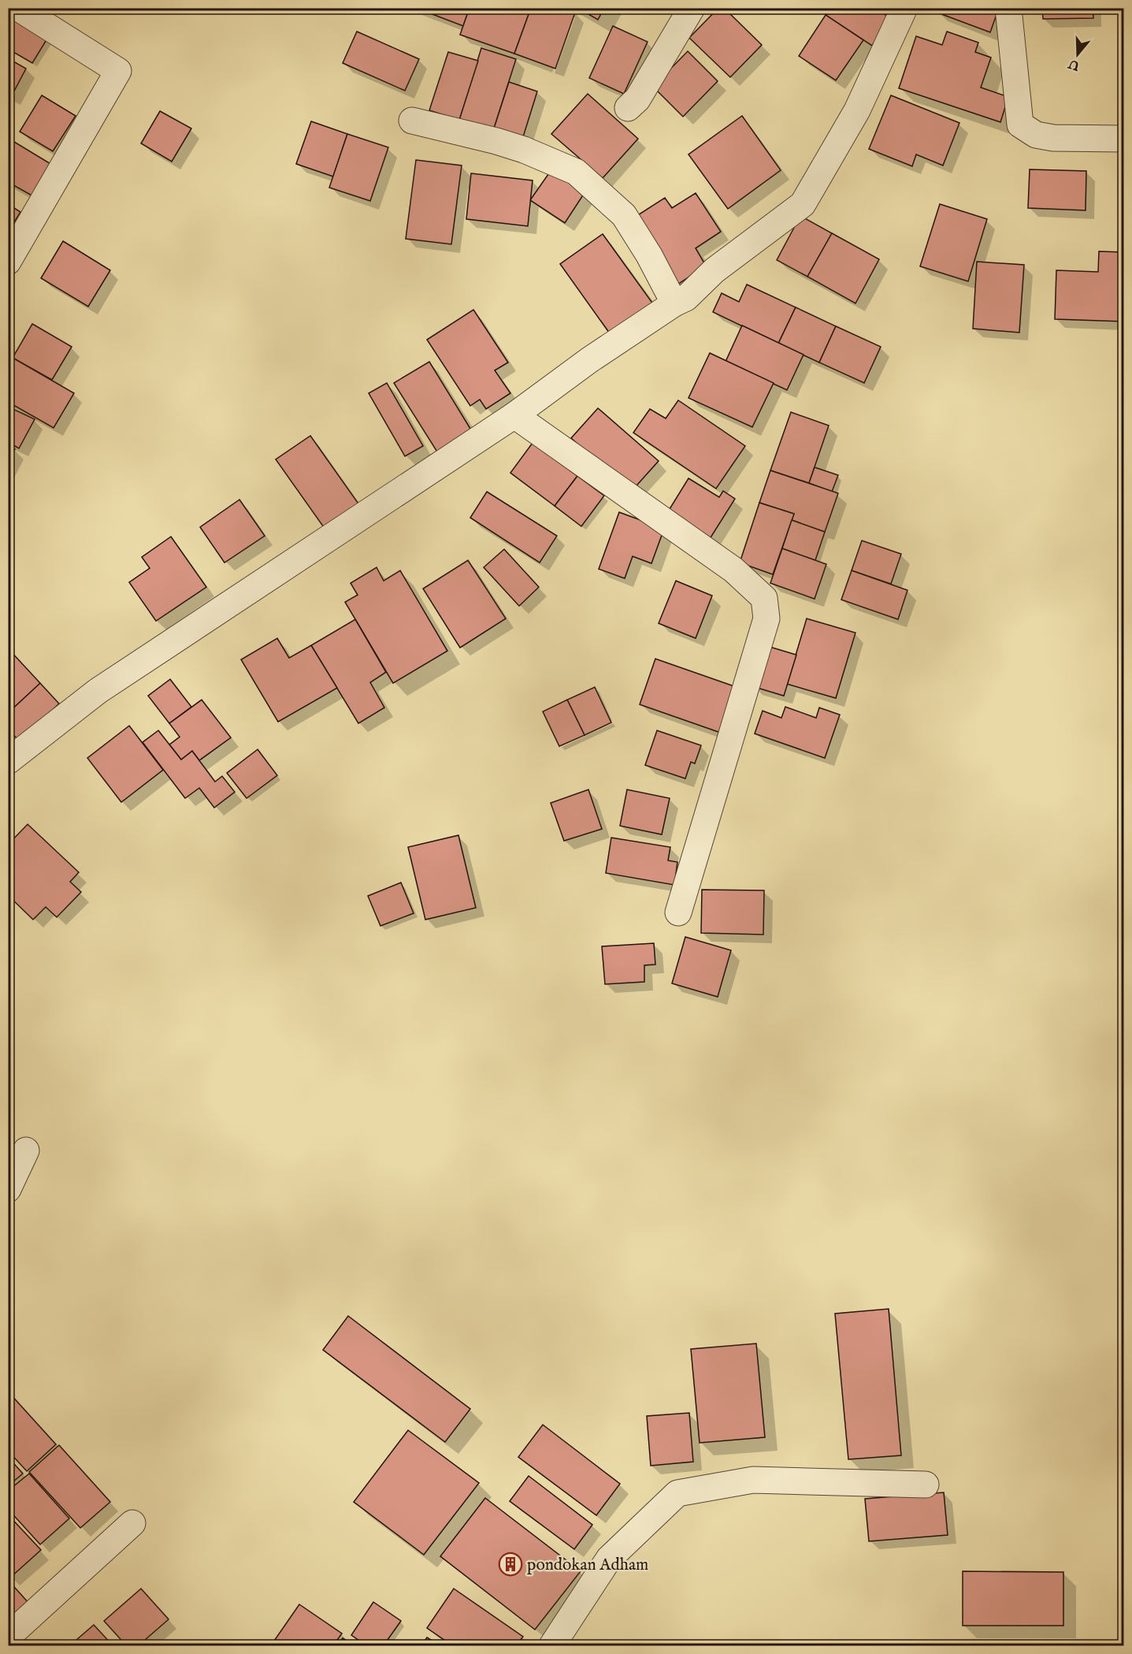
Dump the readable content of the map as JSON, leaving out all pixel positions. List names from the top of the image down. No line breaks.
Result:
{"places":{"building":["pondokan Adham"]},"north":"bottom"}
